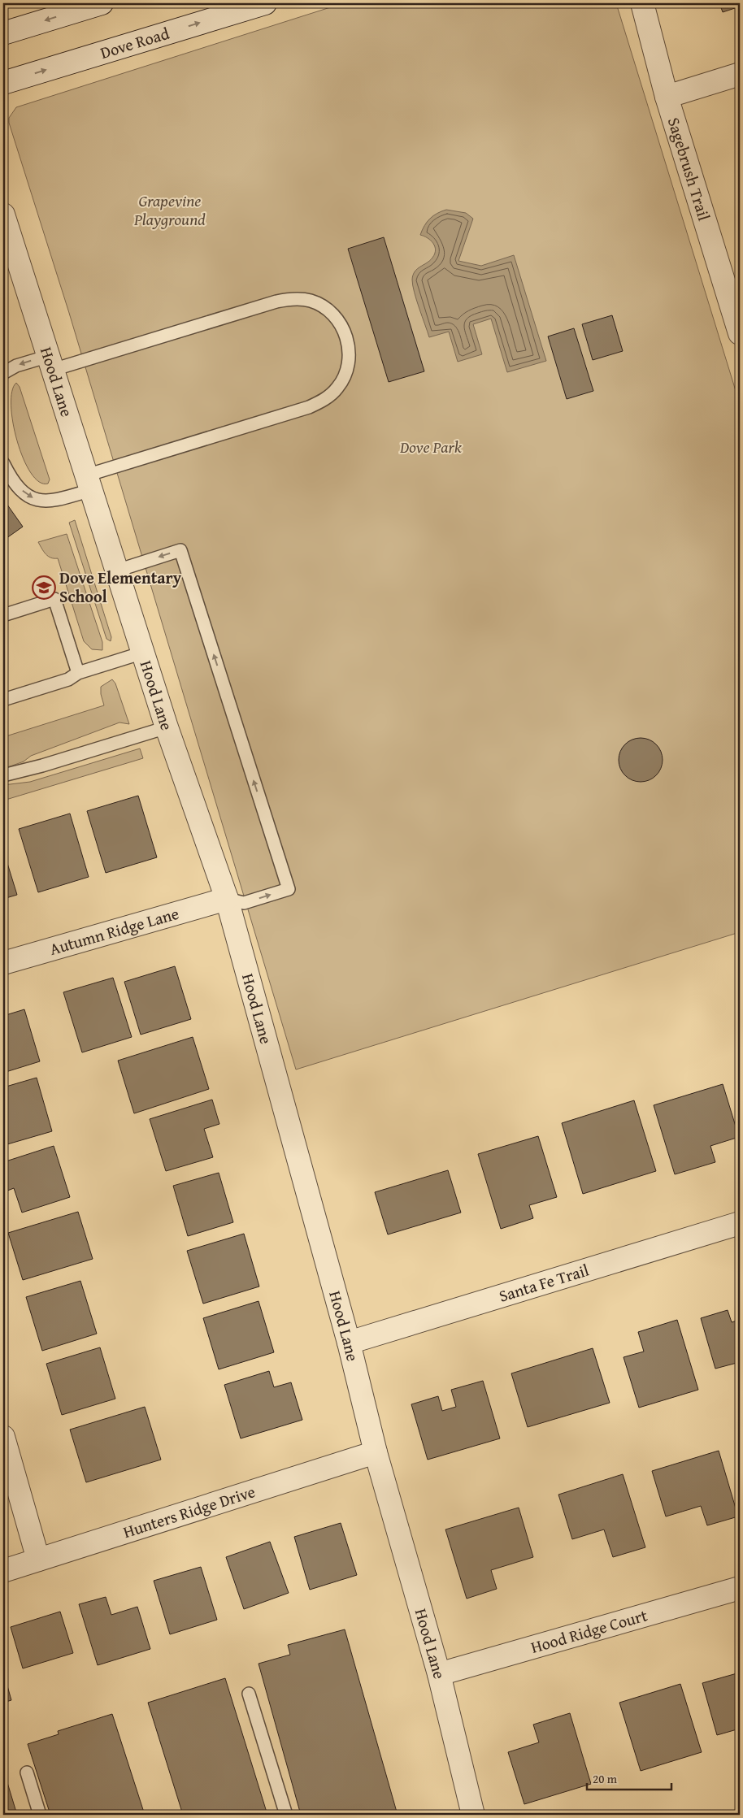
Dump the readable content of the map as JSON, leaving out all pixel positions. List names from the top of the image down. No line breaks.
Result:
{"streets":{"street":["Dove Road","Sagebrush Trail","Hood Lane","Autumn Ridge Lane","Santa Fe Trail","Hunters Ridge Drive","Hood Ridge Court"]},"crossings":[["Hood Lane","Autumn Ridge Lane"],["Hood Lane","Santa Fe Trail"],["Hood Lane","Hunters Ridge Drive"],["Hood Lane","Hood Ridge Court"]],"parks":["Grapevine Playground","Dove Park"],"places":{"school or university":["Dove Elementary School"]},"scale_bar":"20 m"}
